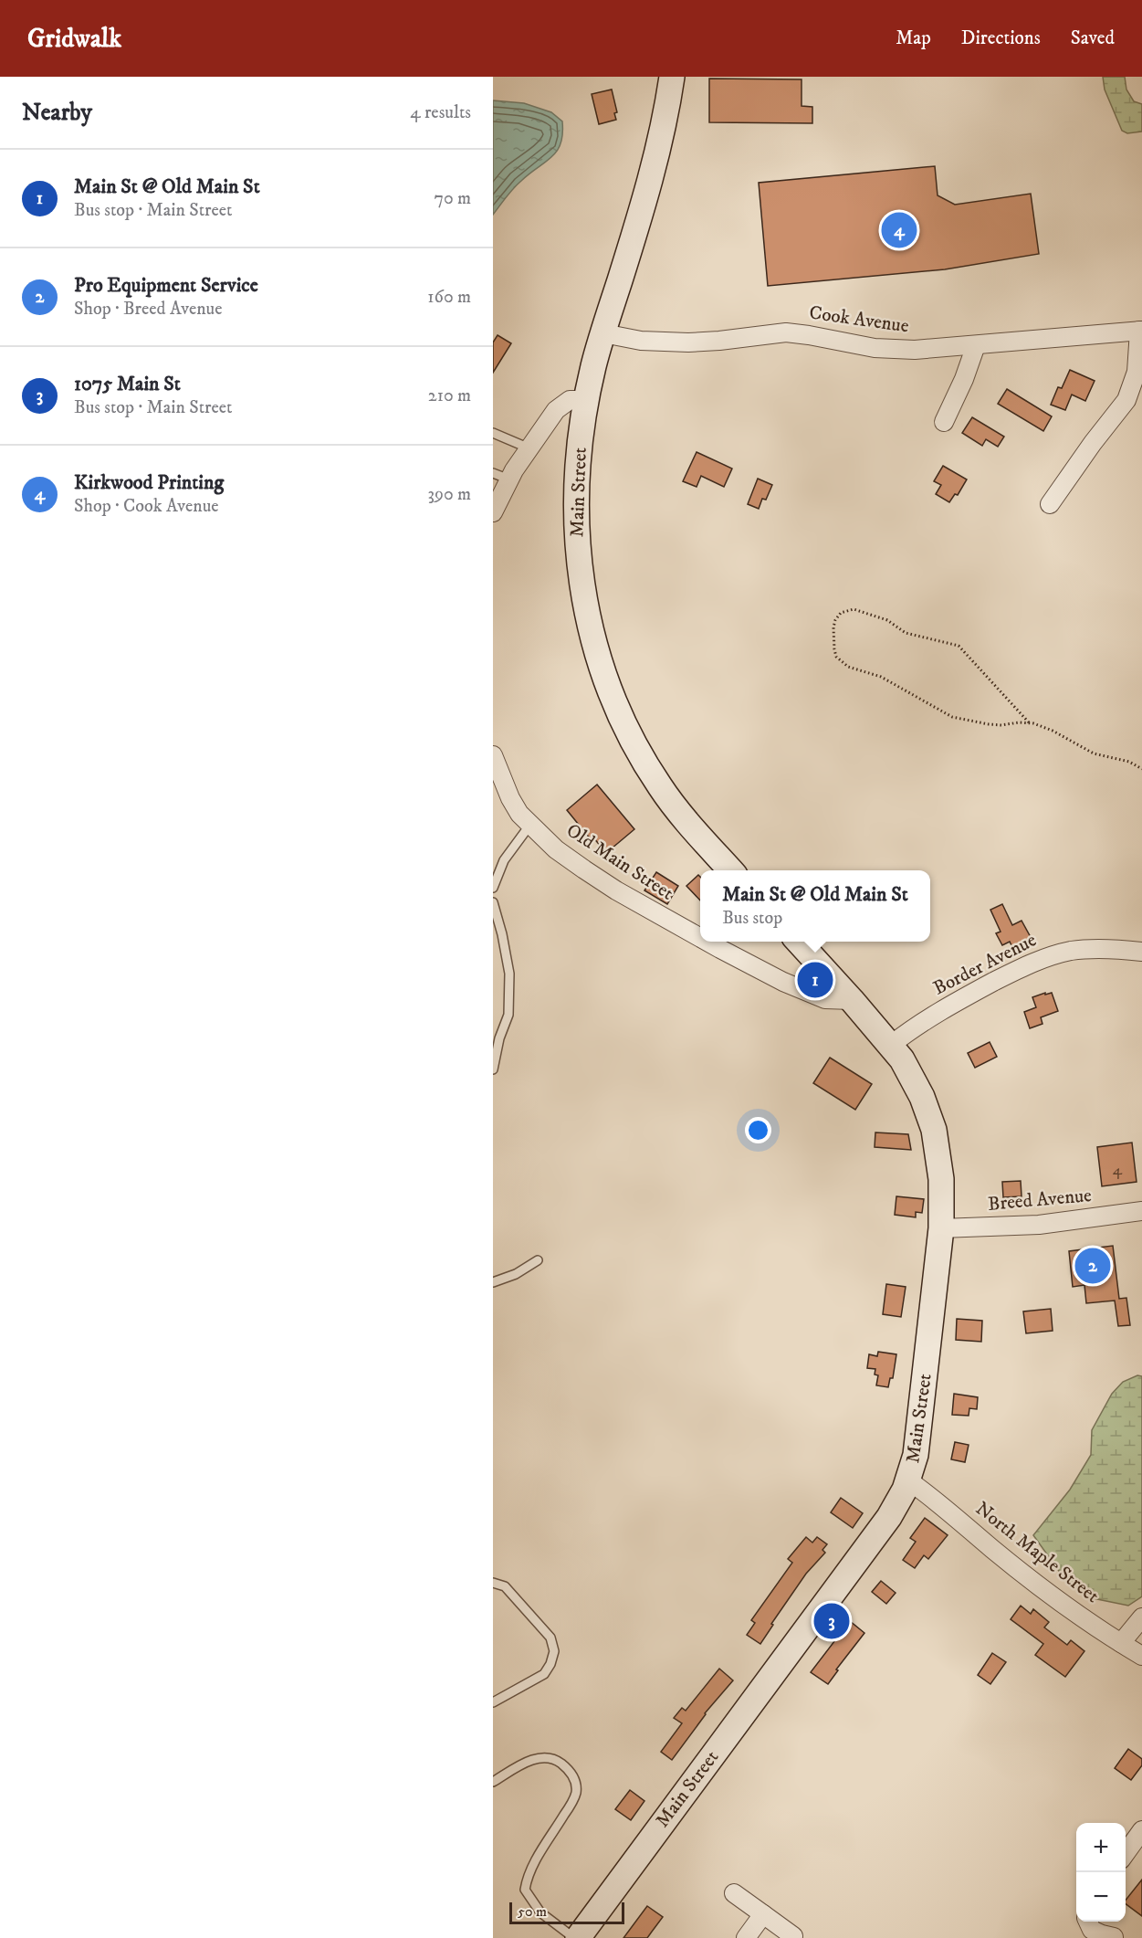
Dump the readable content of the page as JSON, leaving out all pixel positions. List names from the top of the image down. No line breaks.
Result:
{"streets":{"main road":["Main Street"],"street":["Cook Avenue","Old Main Street","Border Avenue","Breed Avenue","North Maple Street"]},"crossings":[["Cook Avenue","Main Street"],["Main Street","Old Main Street"],["Main Street","Border Avenue"],["Main Street","Breed Avenue"],["Main Street","North Maple Street"]],"house_numbers":["4"],"scale_bar":"50 m","page":{"header":"Gridwalk","nav":["Map","Directions","Saved"],"heading":["Nearby","4 results"],"list":[{"mark":"1","name":"Main St @ Old Main St","note":"Bus stop · Main Street","value":"70 m"},{"mark":"2","name":"Pro Equipment Service","note":"Shop · Breed Avenue","value":"160 m"},{"mark":"3","name":"1075 Main St","note":"Bus stop · Main Street","value":"210 m"},{"mark":"4","name":"Kirkwood Printing","note":"Shop · Cook Avenue","value":"390 m"}],"pins":["4","1","2","3"],"popup":["Main St @ Old Main St","Bus stop"],"map_buttons":["+","−"],"scale":"50 m"}}
